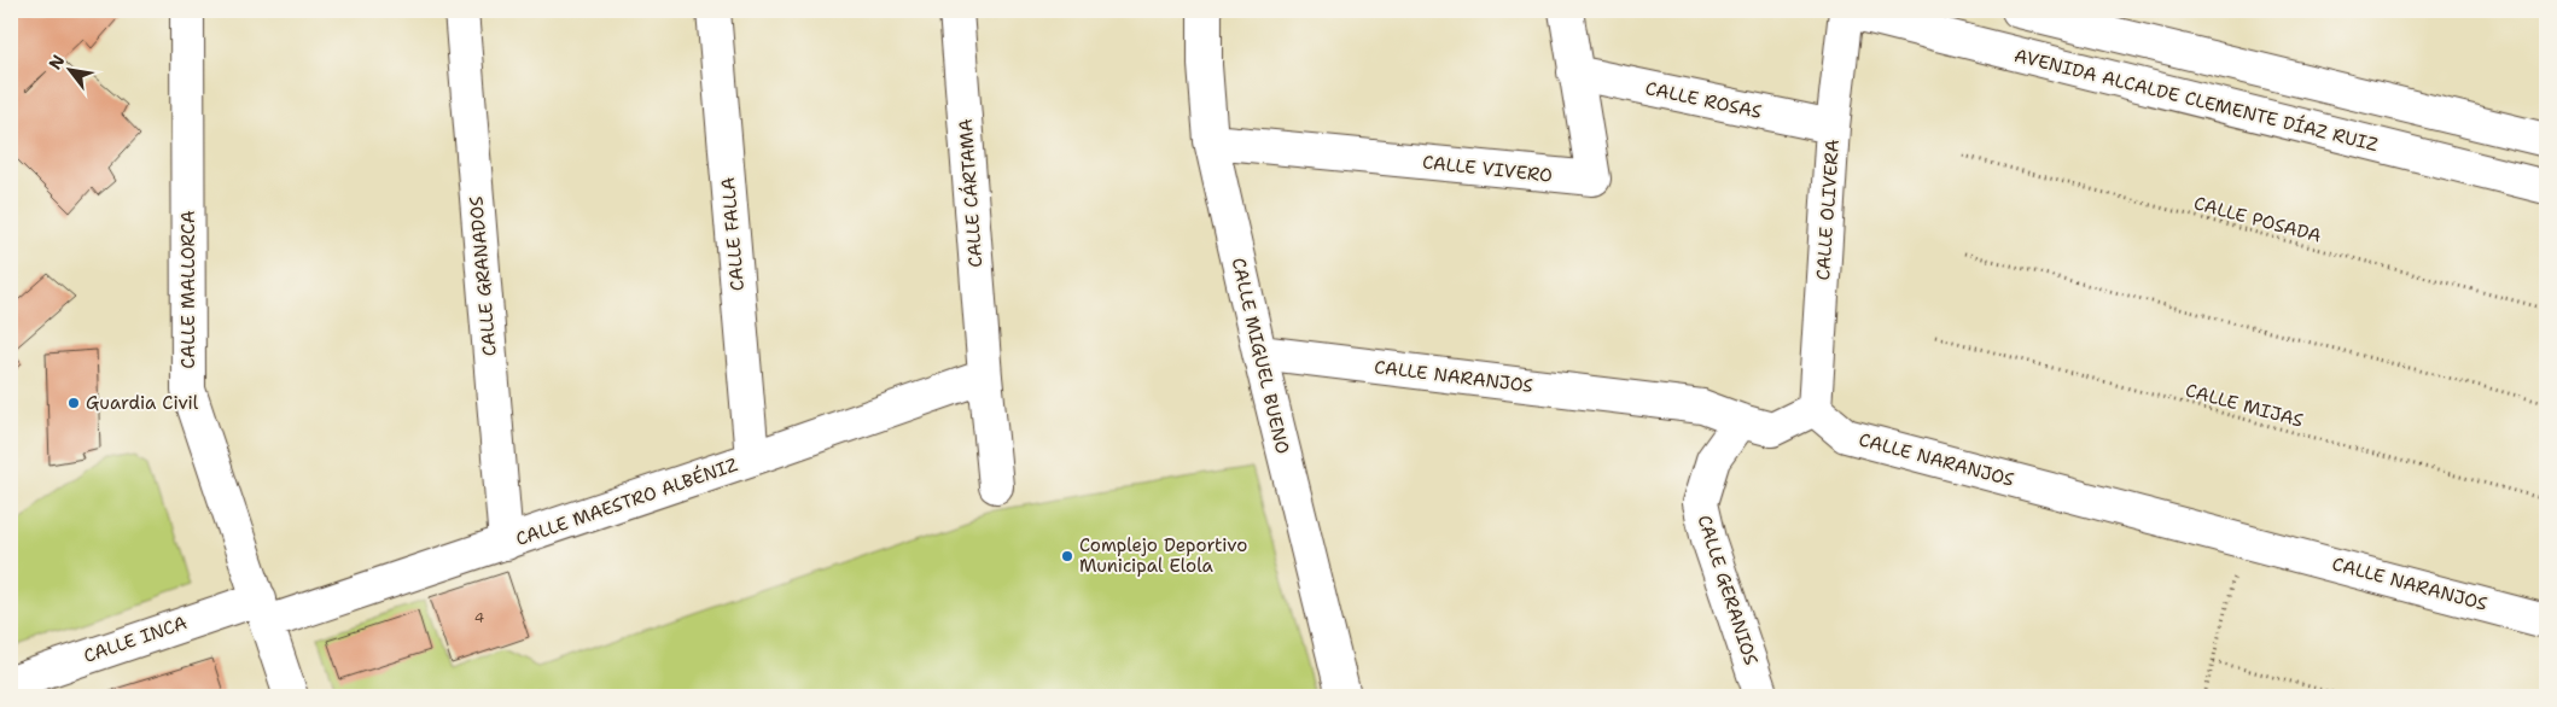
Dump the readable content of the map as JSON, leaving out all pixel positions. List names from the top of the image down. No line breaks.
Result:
{"streets":{"street":["CALLE ROSAS","AVENIDA ALCALDE CLEMENTE DÍAZ RUIZ","CALLE VIVERO","CALLE CÁRTAMA","CALLE OLIVERA","CALLE FALLA","CALLE GRANADOS","CALLE MALLORCA","CALLE MIGUEL BUENO","CALLE NARANJOS","CALLE MAESTRO ALBÉNIZ","CALLE GERANIOS","CALLE INCA"],"path":["CALLE POSADA","CALLE MIJAS"]},"crossings":[["CALLE ROSAS","CALLE VIVERO"],["CALLE ROSAS","CALLE OLIVERA"],["AVENIDA ALCALDE CLEMENTE DÍAZ RUIZ","CALLE OLIVERA"],["CALLE VIVERO","CALLE MIGUEL BUENO"],["CALLE CÁRTAMA","CALLE MAESTRO ALBÉNIZ"],["CALLE OLIVERA","CALLE NARANJOS"],["CALLE FALLA","CALLE MAESTRO ALBÉNIZ"],["CALLE GRANADOS","CALLE MAESTRO ALBÉNIZ"],["CALLE MALLORCA","CALLE MAESTRO ALBÉNIZ"],["CALLE MALLORCA","CALLE INCA"],["CALLE MIGUEL BUENO","CALLE NARANJOS"],["CALLE NARANJOS","CALLE GERANIOS"],["CALLE MAESTRO ALBÉNIZ","CALLE INCA"]],"places":["Guardia Civil","Complejo Deportivo Municipal Elola"],"house_numbers":["4"],"north":"top left"}
